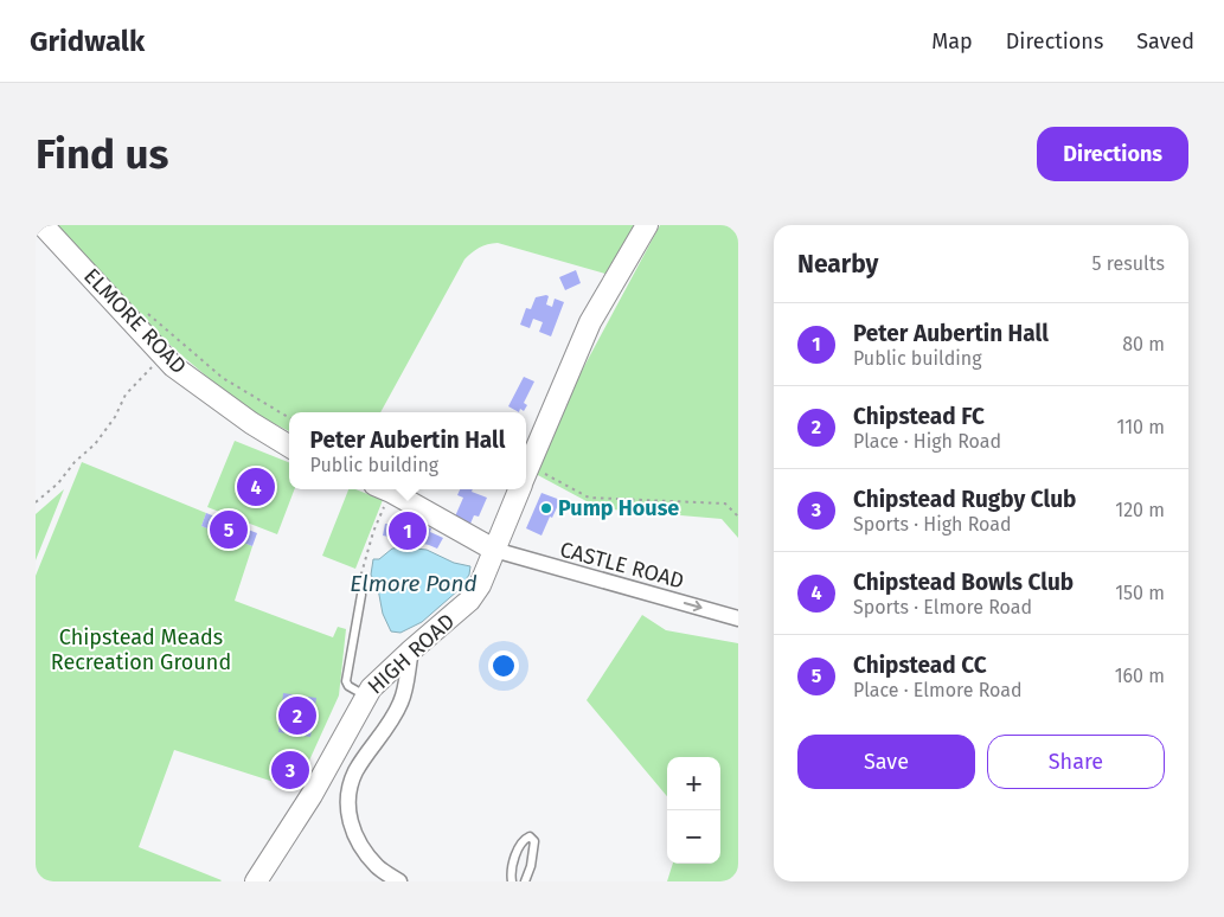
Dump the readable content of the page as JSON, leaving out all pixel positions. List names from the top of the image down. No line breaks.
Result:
{"streets":{"street":["ELMORE ROAD","CASTLE ROAD","HIGH ROAD"]},"crossings":[["CASTLE ROAD","HIGH ROAD"]],"one_way":["CASTLE ROAD"],"water":["Elmore Pond"],"parks":["Chipstead Meads Recreation Ground"],"places":["Pump House"],"page":{"header":"Gridwalk","nav":["Map","Directions","Saved"],"buttons":["Directions",["Save","Share"]],"title":"Find us","heading":["Nearby","5 results"],"list":[{"mark":"1","name":"Peter Aubertin Hall","note":"Public building","value":"80 m"},{"mark":"2","name":"Chipstead FC","note":"Place · High Road","value":"110 m"},{"mark":"3","name":"Chipstead Rugby Club","note":"Sports · High Road","value":"120 m"},{"mark":"4","name":"Chipstead Bowls Club","note":"Sports · Elmore Road","value":"150 m"},{"mark":"5","name":"Chipstead CC","note":"Place · Elmore Road","value":"160 m"}],"popup":["Peter Aubertin Hall","Public building"],"pins":["4","5","1","2","3"],"map_buttons":["+","−"]}}
